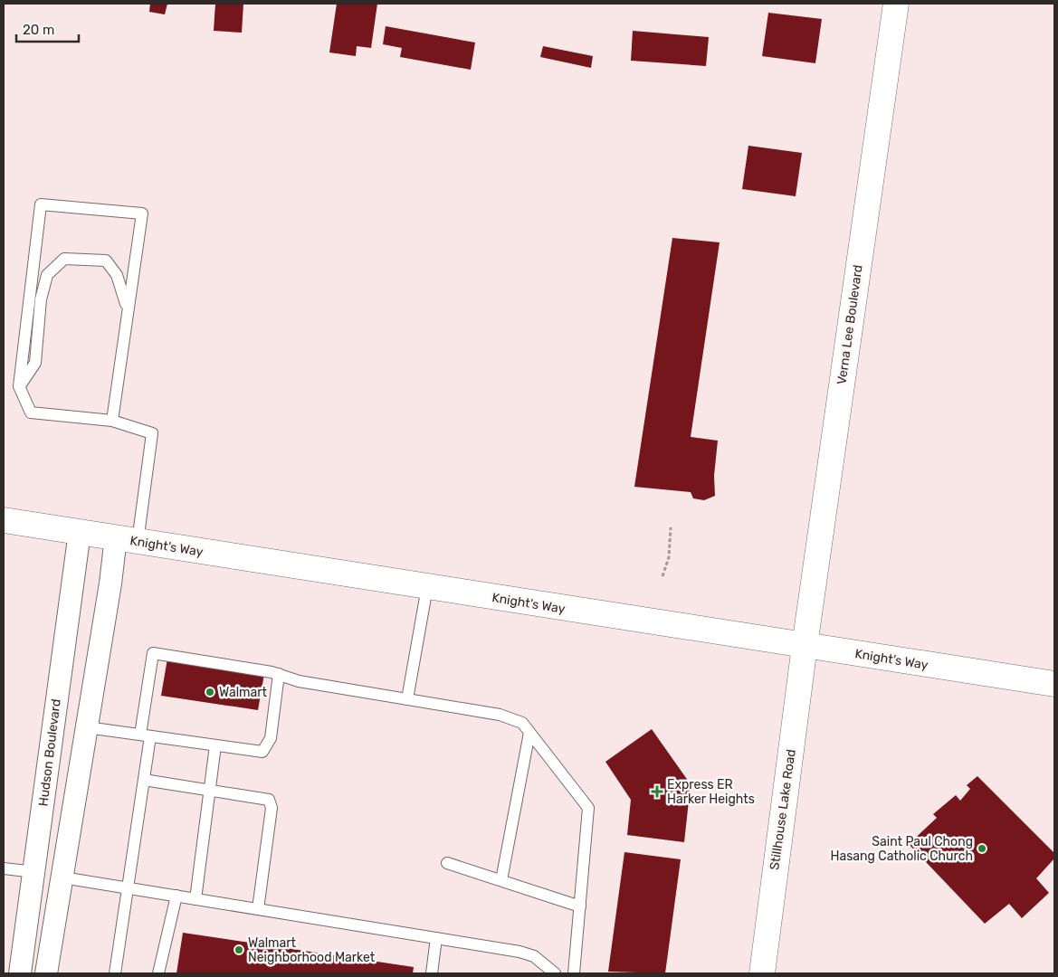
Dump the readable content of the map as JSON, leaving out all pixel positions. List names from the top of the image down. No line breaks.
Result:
{"streets":{"main road":["Verna Lee Boulevard","Knight's Way","Stillhouse Lake Road"],"street":["Hudson Boulevard"]},"crossings":[["Verna Lee Boulevard","Knight's Way"],["Verna Lee Boulevard","Stillhouse Lake Road"],["Knight's Way","Hudson Boulevard"],["Knight's Way","Stillhouse Lake Road"]],"places":{"other":["Walmart","Saint Paul Chong Hasang Catholic Church","Walmart Neighborhood Market"],"health":["Express ER Harker Heights"]},"scale_bar":"20 m"}
